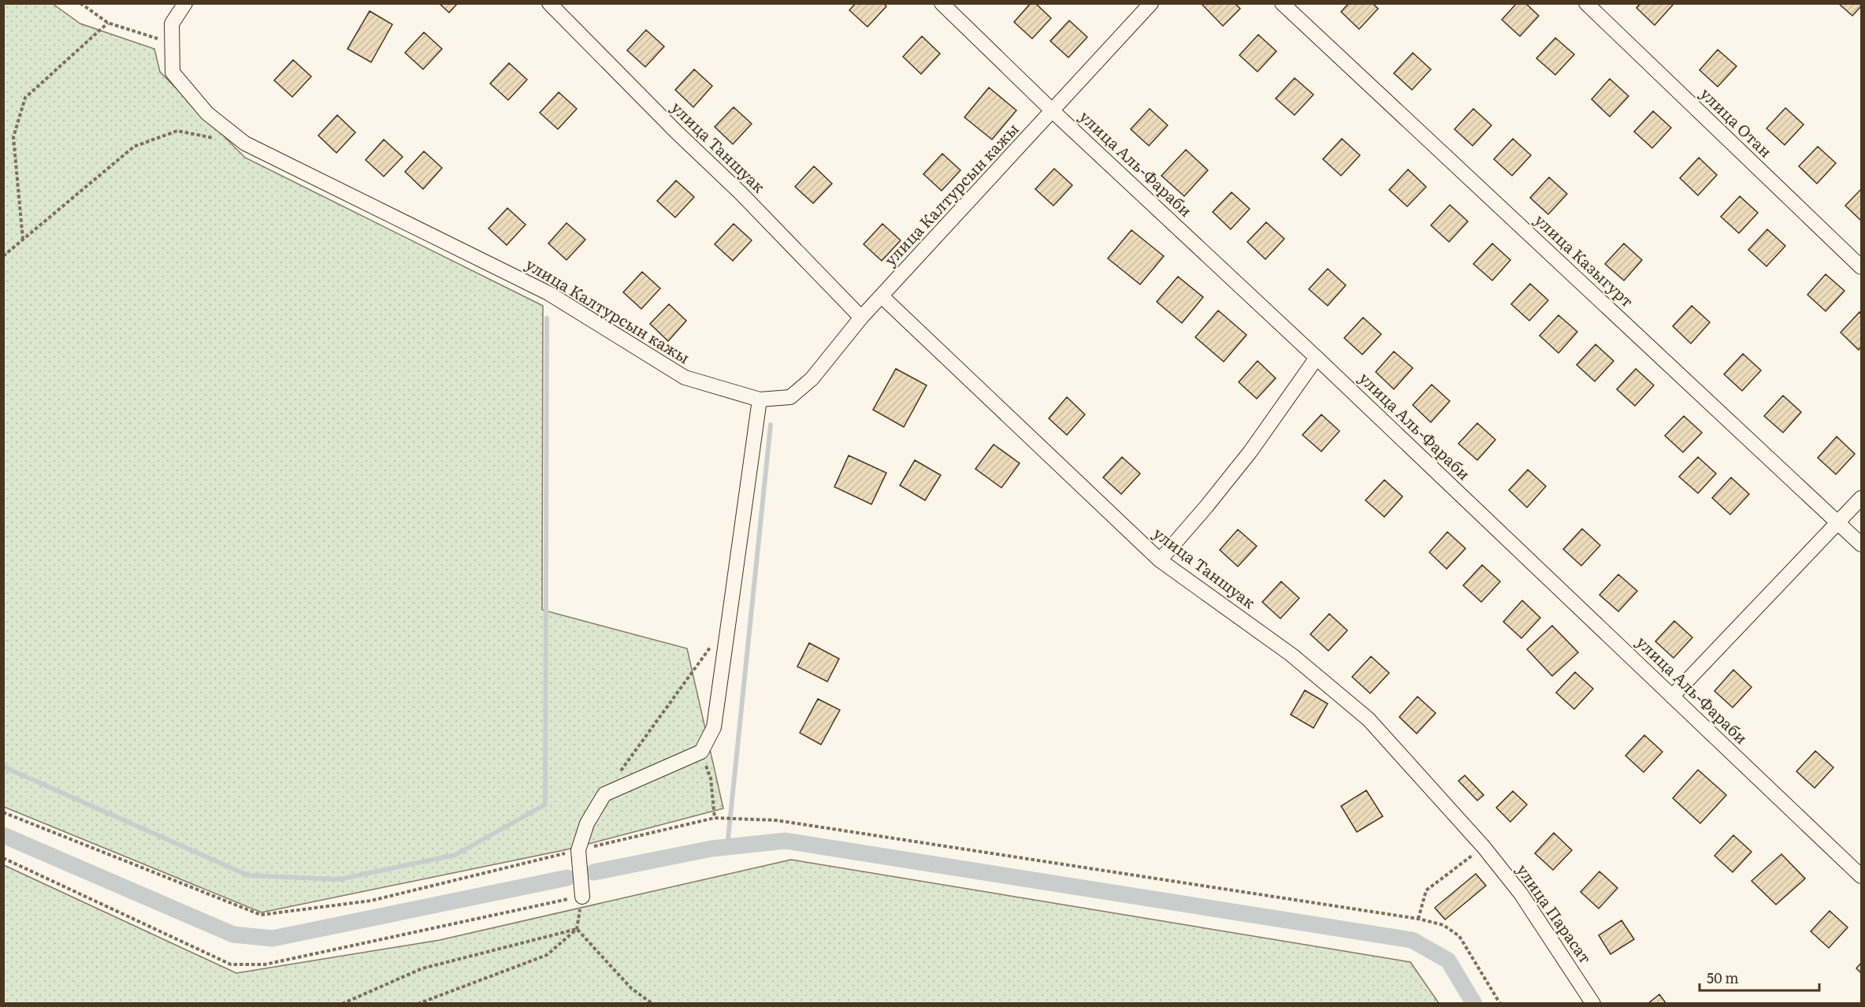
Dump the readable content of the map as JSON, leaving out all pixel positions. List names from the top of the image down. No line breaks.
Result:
{"streets":{"street":["улица Отан","улица Таншуак","улица Аль-Фараби","улица Калтурсын кажы","улица Казыгурт","улица Парасат"]},"crossings":[["улица Таншуак","улица Калтурсын кажы"],["улица Таншуак","улица Парасат"],["улица Аль-Фараби","улица Калтурсын кажы"]],"scale_bar":"50 m"}
